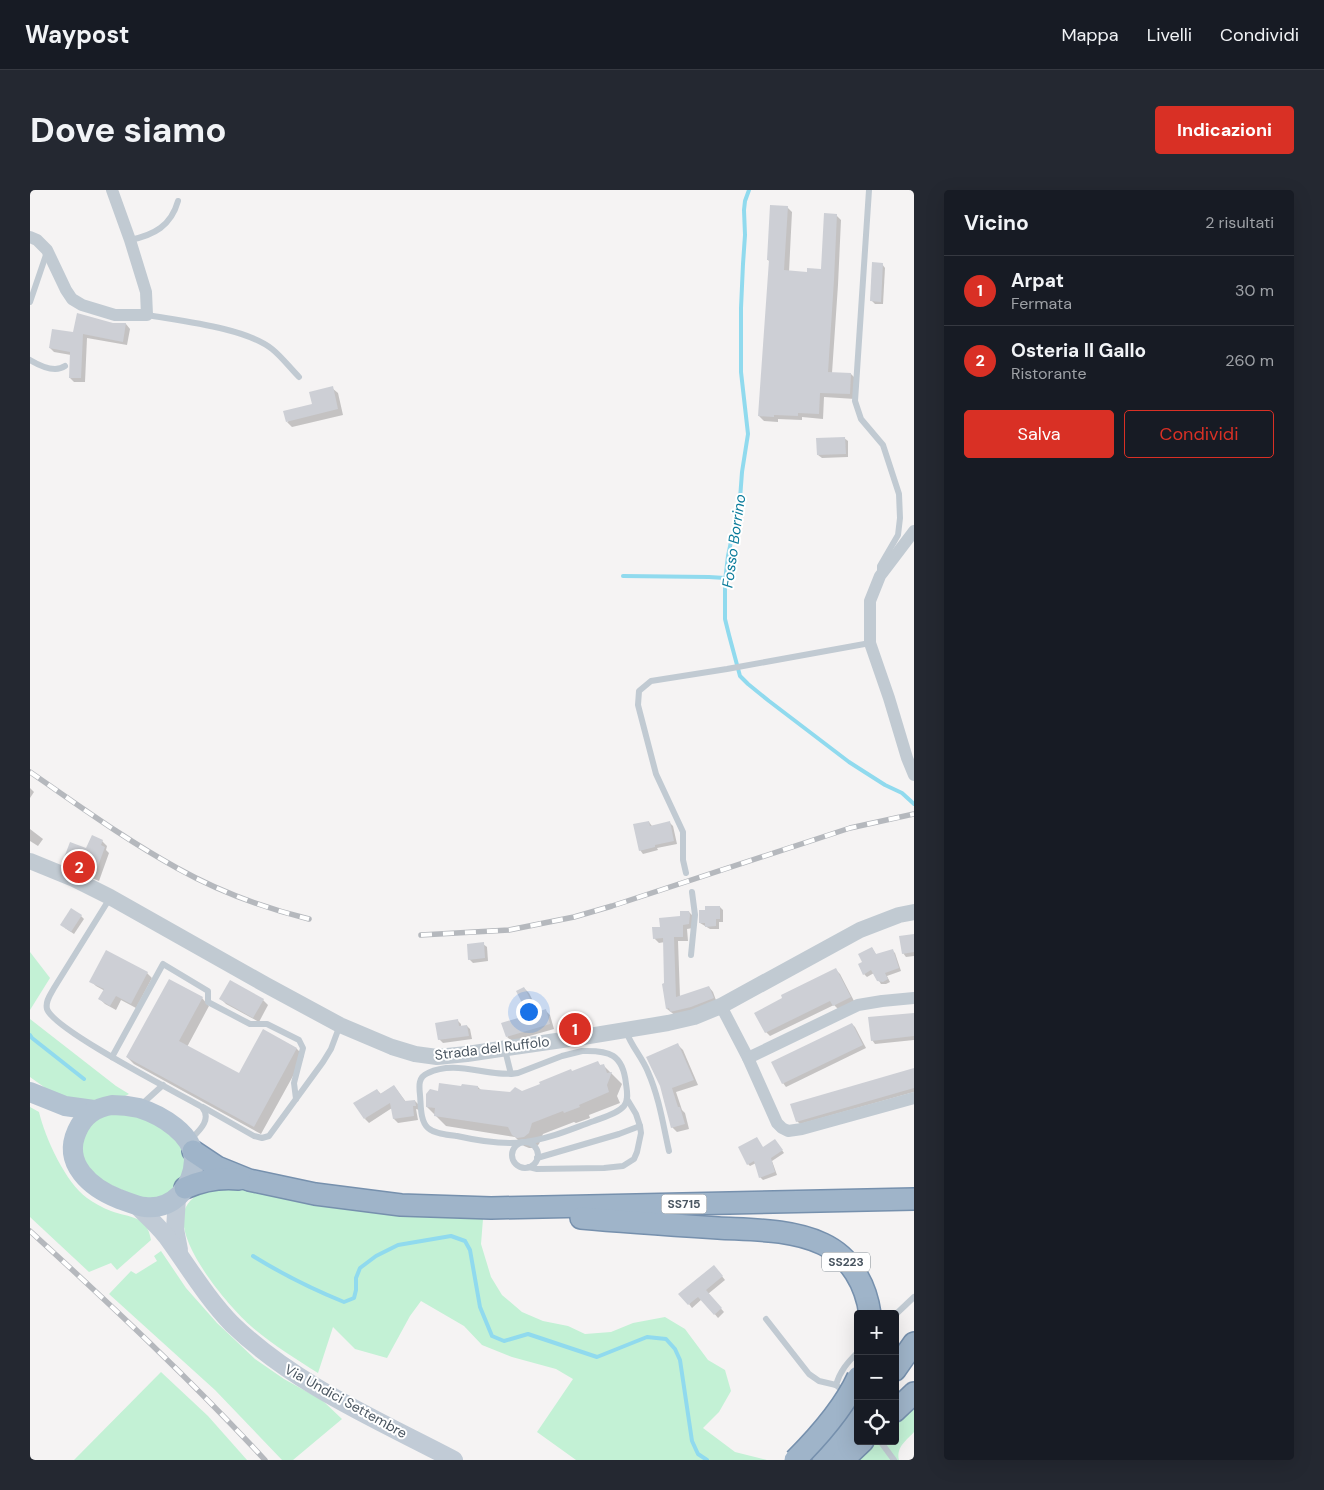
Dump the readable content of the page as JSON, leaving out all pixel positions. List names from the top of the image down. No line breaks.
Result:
{"streets":{"highway":["SS715","SS223"],"main road":["Via Undici Settembre"],"street":["Strada del Ruffolo"]},"crossings":[["SS715","SS223"],["SS715","Via Undici Settembre"]],"water":["Fosso Borrino"],"page":{"header":"Waypost","nav":["Mappa","Livelli","Condividi"],"buttons":["Indicazioni",["Salva","Condividi"]],"title":"Dove siamo","heading":["Vicino","2 risultati"],"list":[{"mark":"1","name":"Arpat","note":"Fermata","value":"30 m"},{"mark":"2","name":"Osteria Il Gallo","note":"Ristorante","value":"260 m"}],"pins":["2","1"],"map_buttons":["+","−"]}}
